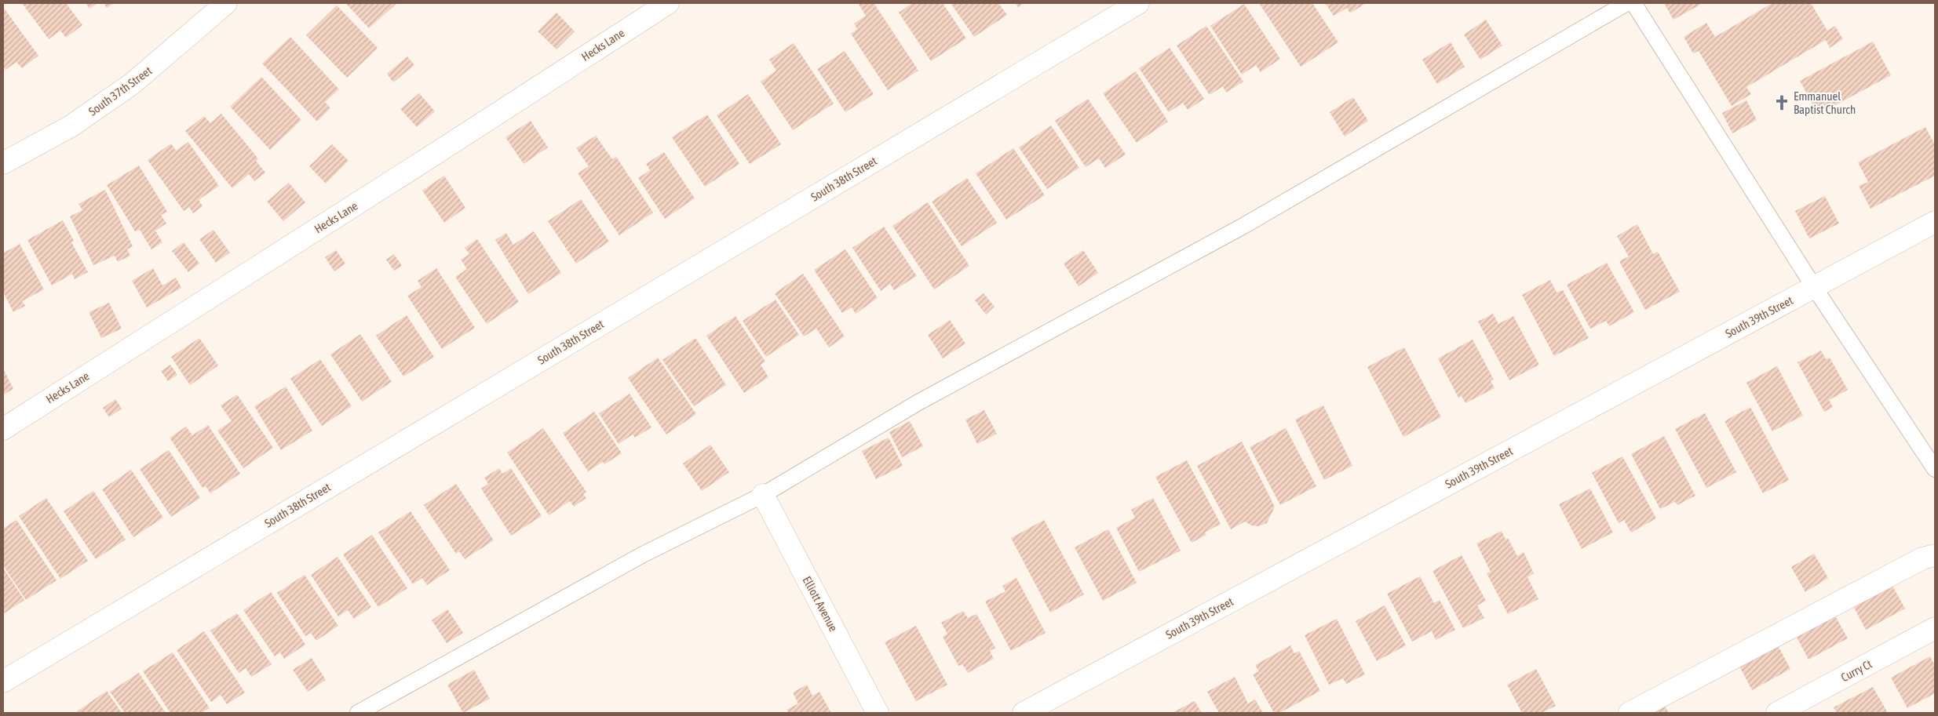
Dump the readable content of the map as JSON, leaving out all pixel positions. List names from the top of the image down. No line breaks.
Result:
{"streets":{"street":["Hecks Lane","South 37th Street","South 38th Street","South 39th Street","Elliott Avenue","Curry Ct"]},"places":{"church":["Emmanuel Baptist Church"]}}
